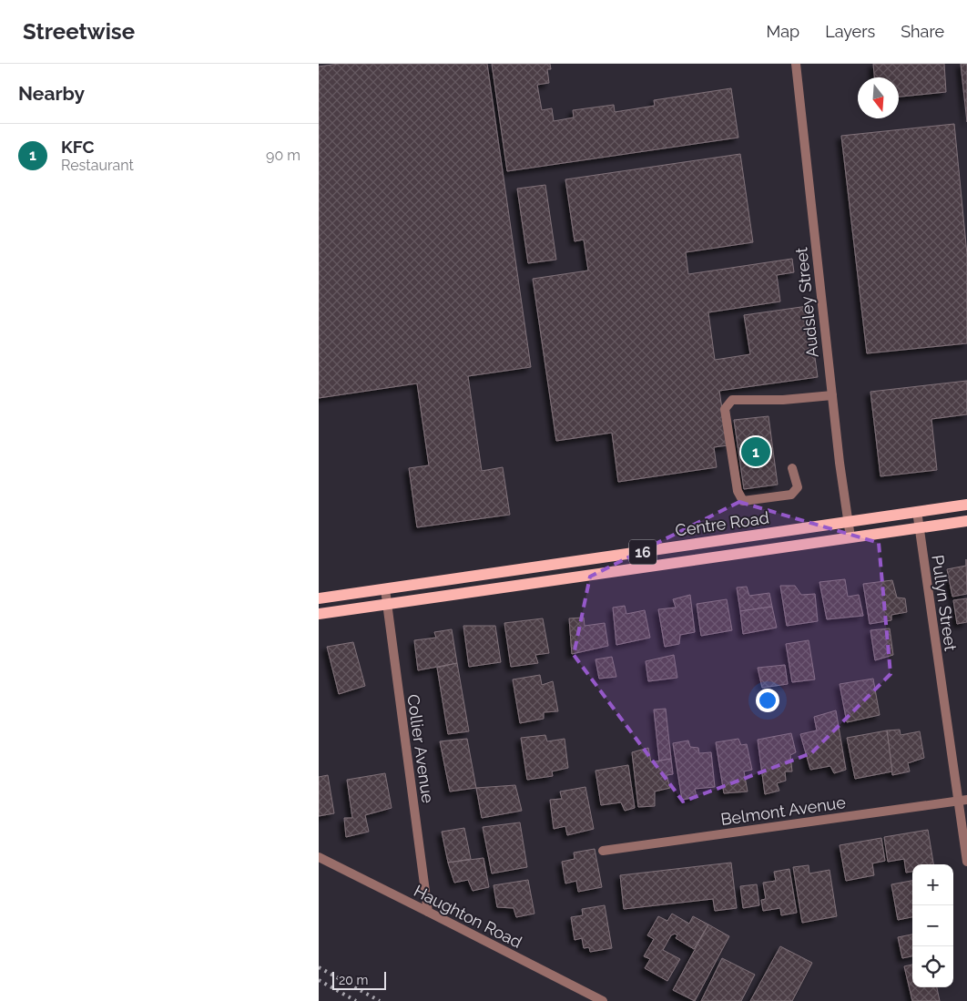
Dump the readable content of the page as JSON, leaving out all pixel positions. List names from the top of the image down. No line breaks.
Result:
{"streets":{"main road":["Centre Road","16"],"street":["Audsley Street","Pullyn Street","Collier Avenue","Belmont Avenue","Haughton Road"]},"crossings":[["Audsley Street","Centre Road"],["Centre Road","Pullyn Street"],["Centre Road","Collier Avenue"],["Pullyn Street","Belmont Avenue"],["Collier Avenue","Haughton Road"]],"scale_bar":"20 m","north":"bottom","page":{"header":"Streetwise","nav":["Map","Layers","Share"],"heading":"Nearby","list":[{"mark":"1","name":"KFC","note":"Restaurant","value":"90 m"}],"pins":"1","map_buttons":["+","−"],"scale":"20 m"}}
